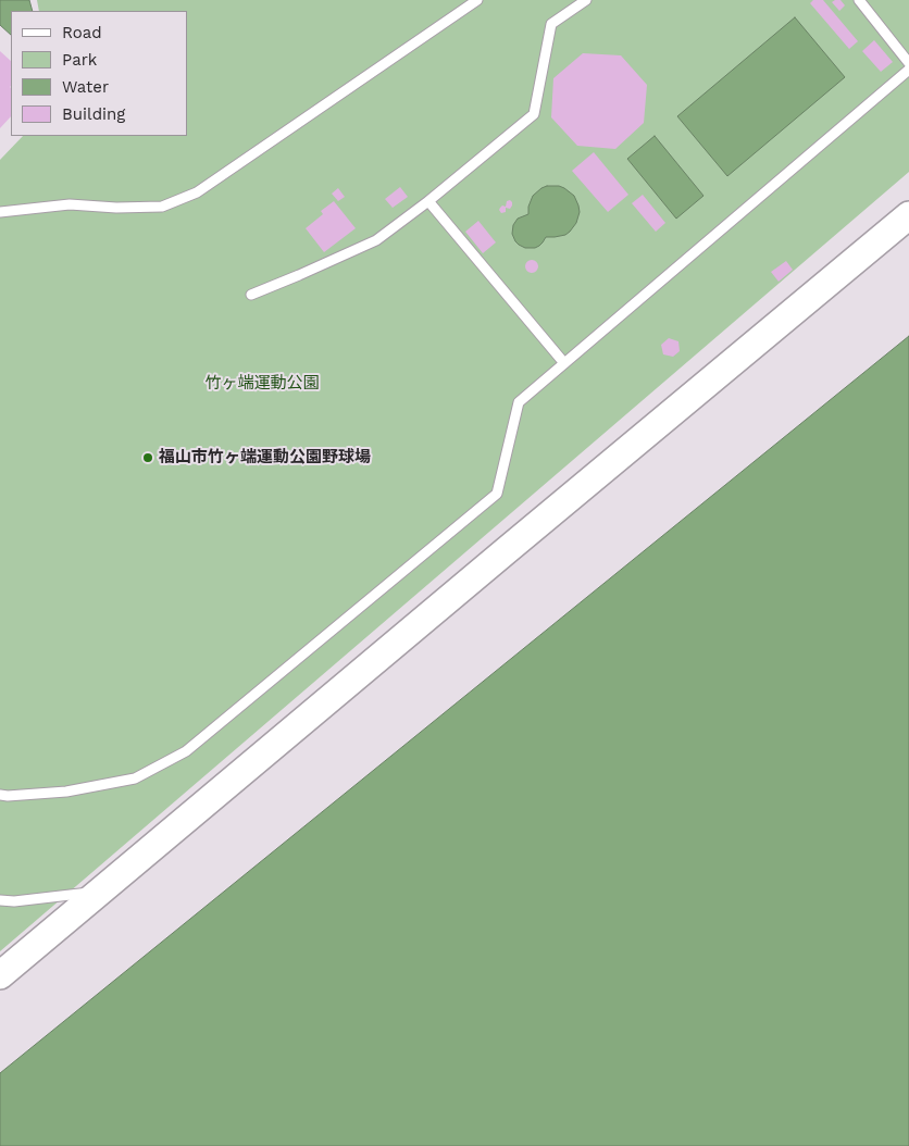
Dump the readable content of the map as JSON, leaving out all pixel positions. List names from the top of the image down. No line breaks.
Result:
{"parks":["竹ヶ端運動公園"],"places":["福山市竹ヶ端運動公園野球場"],"legend":["Road","Park","Water","Building"]}
